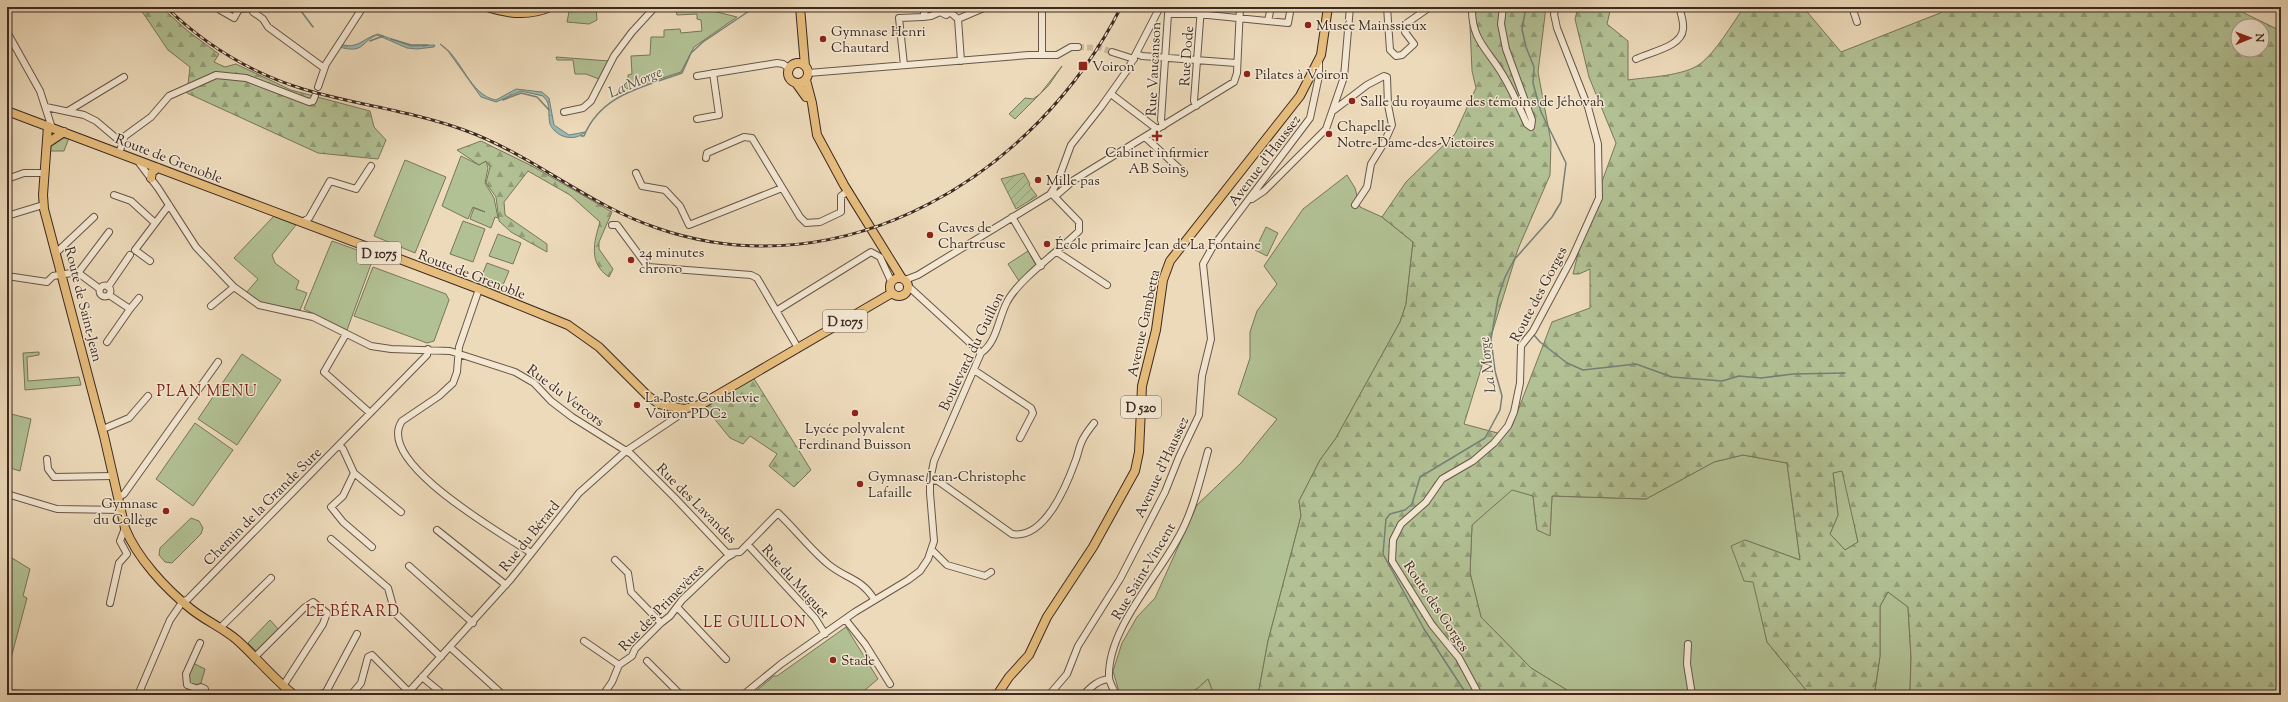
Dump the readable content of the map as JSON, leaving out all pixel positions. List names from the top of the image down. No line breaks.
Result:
{"streets":{"main road":["Route de Grenoble","D 1075","Route de Saint-Jean","Avenue Gambetta","D 520"],"street":["Rue Dode","Rue Vaucanson","Avenue d'Haussez","Route des Gorges","Boulevard du Guillon","Rue du Vercors","Rue des Lavandes","Chemin de la Grande Sure","Rue du Bérard","Rue Saint-Vincent","Rue du Muguet","Rue des Primevères"]},"crossings":[["Rue Dode","Rue Vaucanson"],["Route de Grenoble","D 1075"],["Route de Grenoble","Route de Saint-Jean"],["Route de Grenoble","Rue du Vercors"],["Route de Grenoble","Rue du Bérard"],["Avenue d'Haussez","Avenue Gambetta"],["D 1075","Route de Saint-Jean"],["D 1075","Boulevard du Guillon"],["Route de Saint-Jean","Chemin de la Grande Sure"],["Rue du Vercors","Rue des Lavandes"],["Rue du Vercors","Chemin de la Grande Sure"],["Rue du Vercors","Rue du Bérard"],["Rue des Lavandes","Rue du Bérard"],["Rue des Lavandes","Rue du Muguet"],["Rue des Lavandes","Rue des Primevères"]],"districts":["PLAN MENU","LE BÉRARD","LE GUILLON"],"water":["La Morge"],"places":{"other":["Musée Mainssieux","Gymnase Henri Chautard","Pilates à Voiron","Salle du royaume des témoins de Jéhovah","Chapelle Notre-Dame-des-Victoires","Mille pas","Caves de Chartreuse","École primaire Jean de La Fontaine","24 minutes chrono","La Poste Coublevie Voiron PDC2","Lycée polyvalent Ferdinand Buisson","Gymnase Jean-Christophe Lafaille","Gymnase du Collège","Stade"],"transit":["Voiron"],"health":["Cabinet infirmier AB Soins"]},"north":"right"}
